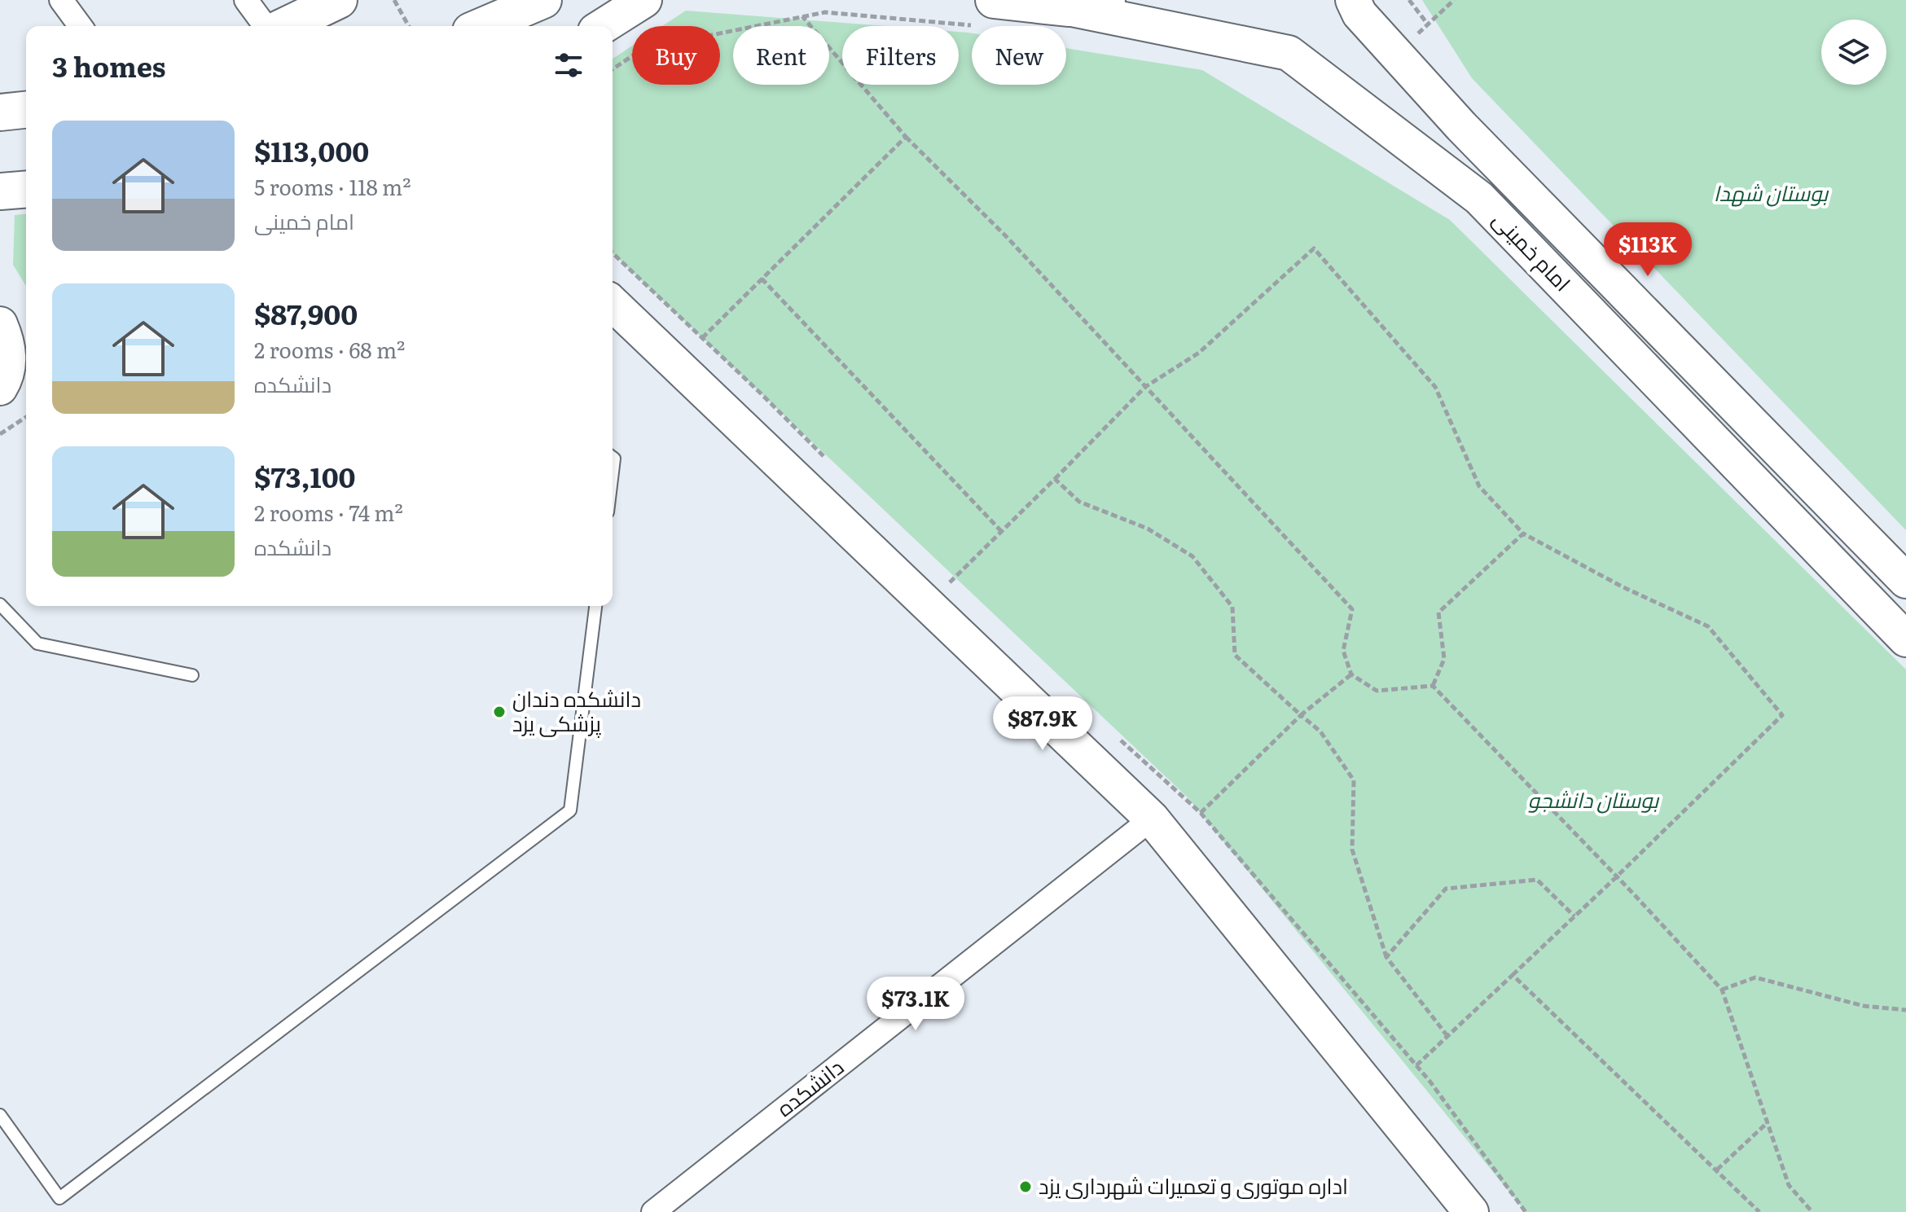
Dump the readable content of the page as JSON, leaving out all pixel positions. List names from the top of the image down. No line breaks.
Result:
{"streets":{"main road":["امام خمینی"],"street":["دانشکده"]},"parks":["بوستان شهدا","بوستان دانشجو"],"places":["دانشکده دندان پزشکی یزد","اداره موتوری و تعمیرات شهرداری یزد"],"page":{"chip":["Buy","Rent","Filters","New"],"heading":"3 homes","list":[{"name":"$113,000","note":"5 rooms · 118 m² · امام خمینی"},{"name":"$87,900","note":"2 rooms · 68 m² · دانشکده"},{"name":"$73,100","note":"2 rooms · 74 m² · دانشکده"}],"price":["$113K","$87.9K","$73.1K"]}}
